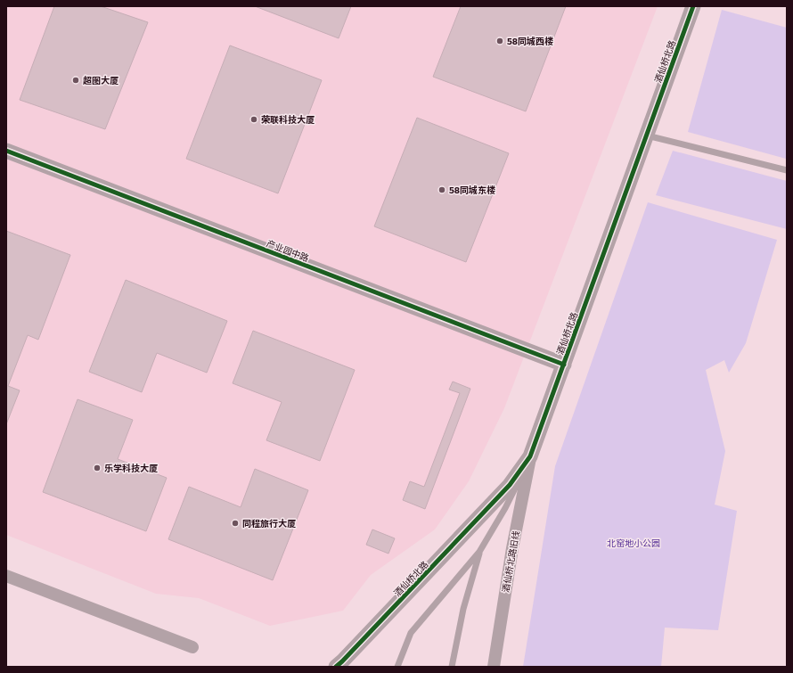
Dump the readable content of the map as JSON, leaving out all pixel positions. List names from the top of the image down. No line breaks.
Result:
{"streets":{"street":["酒仙桥北路","产业园中路","酒仙桥北路旧线"]},"crossings":[["酒仙桥北路","产业园中路"],["酒仙桥北路","酒仙桥北路旧线"]],"parks":["北窑地小公园"],"places":["58同城西楼","超图大厦","荣联科技大厦","58同城东楼","乐学科技大厦","同程旅行大厦"]}
